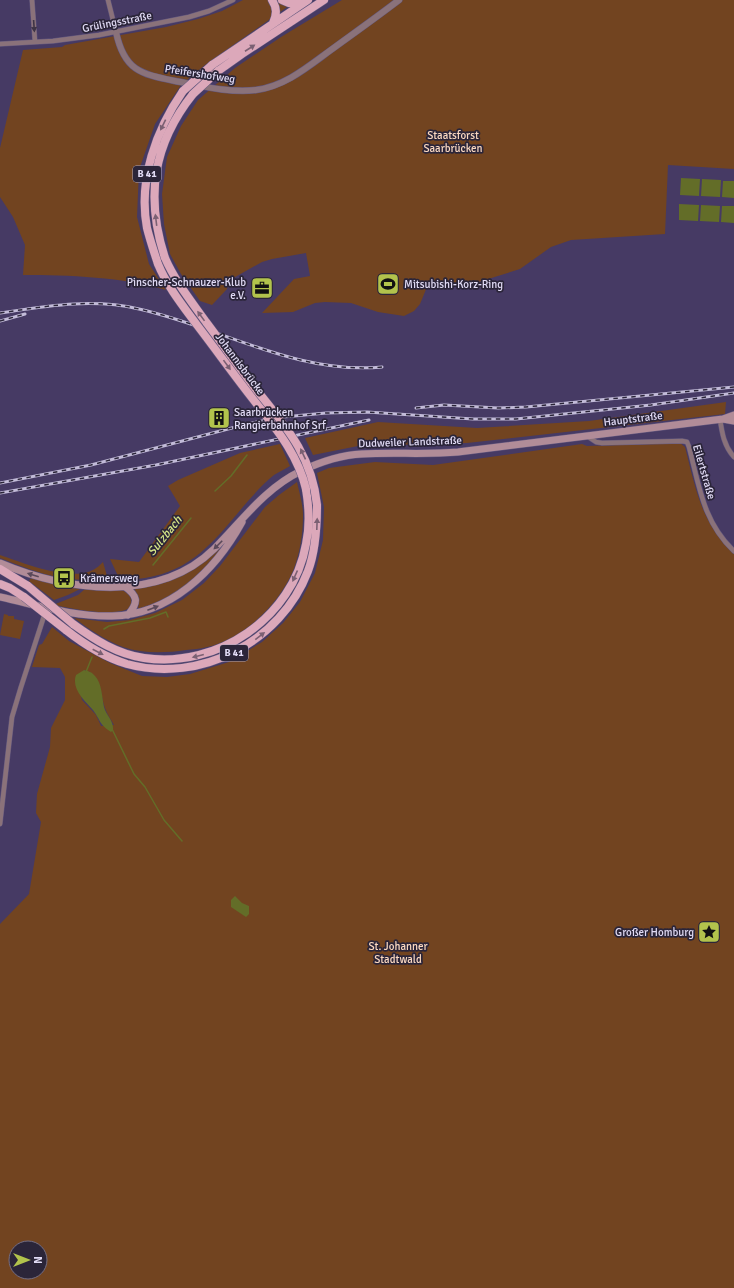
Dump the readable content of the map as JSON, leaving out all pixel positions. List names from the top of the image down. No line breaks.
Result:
{"streets":{"highway":["B 41","Johannisbrücke"],"main road":["Hauptstraße","Dudweiler Landstraße"],"street":["Grülingsstraße","Pfeifershofweg","Eilertstraße"]},"crossings":[["Grülingsstraße","Pfeifershofweg"],["B 41","Johannisbrücke"],["Hauptstraße","Dudweiler Landstraße"],["Hauptstraße","Eilertstraße"]],"water":["Sulzbach"],"parks":["Staatsforst Saarbrücken","St. Johanner Stadtwald"],"places":{"sports":["Mitsubishi-Korz-Ring"],"office":["Pinscher-Schnauzer-Klub e.V."],"building":["Saarbrücken Rangierbahnhof Srf"],"bus stop":["Krämersweg"],"place":["Großer Homburg"]},"north":"right"}
